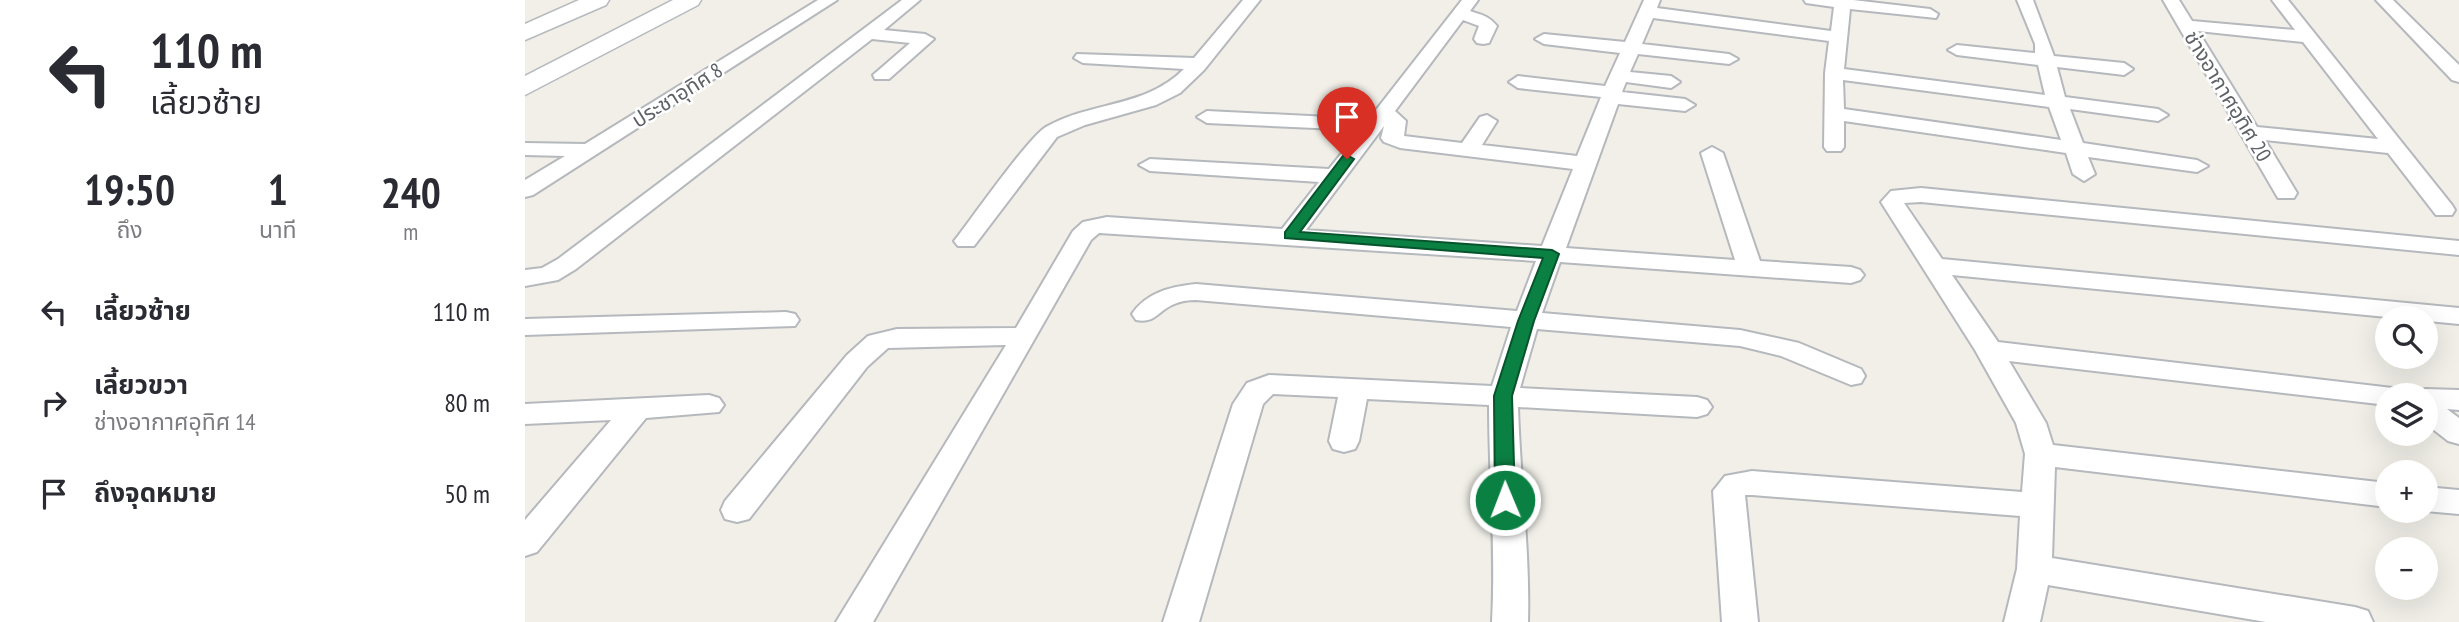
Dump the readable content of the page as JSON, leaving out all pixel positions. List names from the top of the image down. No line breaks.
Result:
{"streets":{"street":["ประชาอุทิศ 8","ช่างอากาศอุทิศ 20"]},"page":{"turn":["110 m","เลี้ยวซ้าย"],"eta":["19:50","ถึง","1","นาที","240","m"],"list":[{"name":"เลี้ยวซ้าย","value":"110 m"},{"name":"เลี้ยวขวา","note":"ช่างอากาศอุทิศ 14","value":"80 m"},{"name":"ถึงจุดหมาย","value":"50 m"}],"map_buttons":["+","−"]}}
